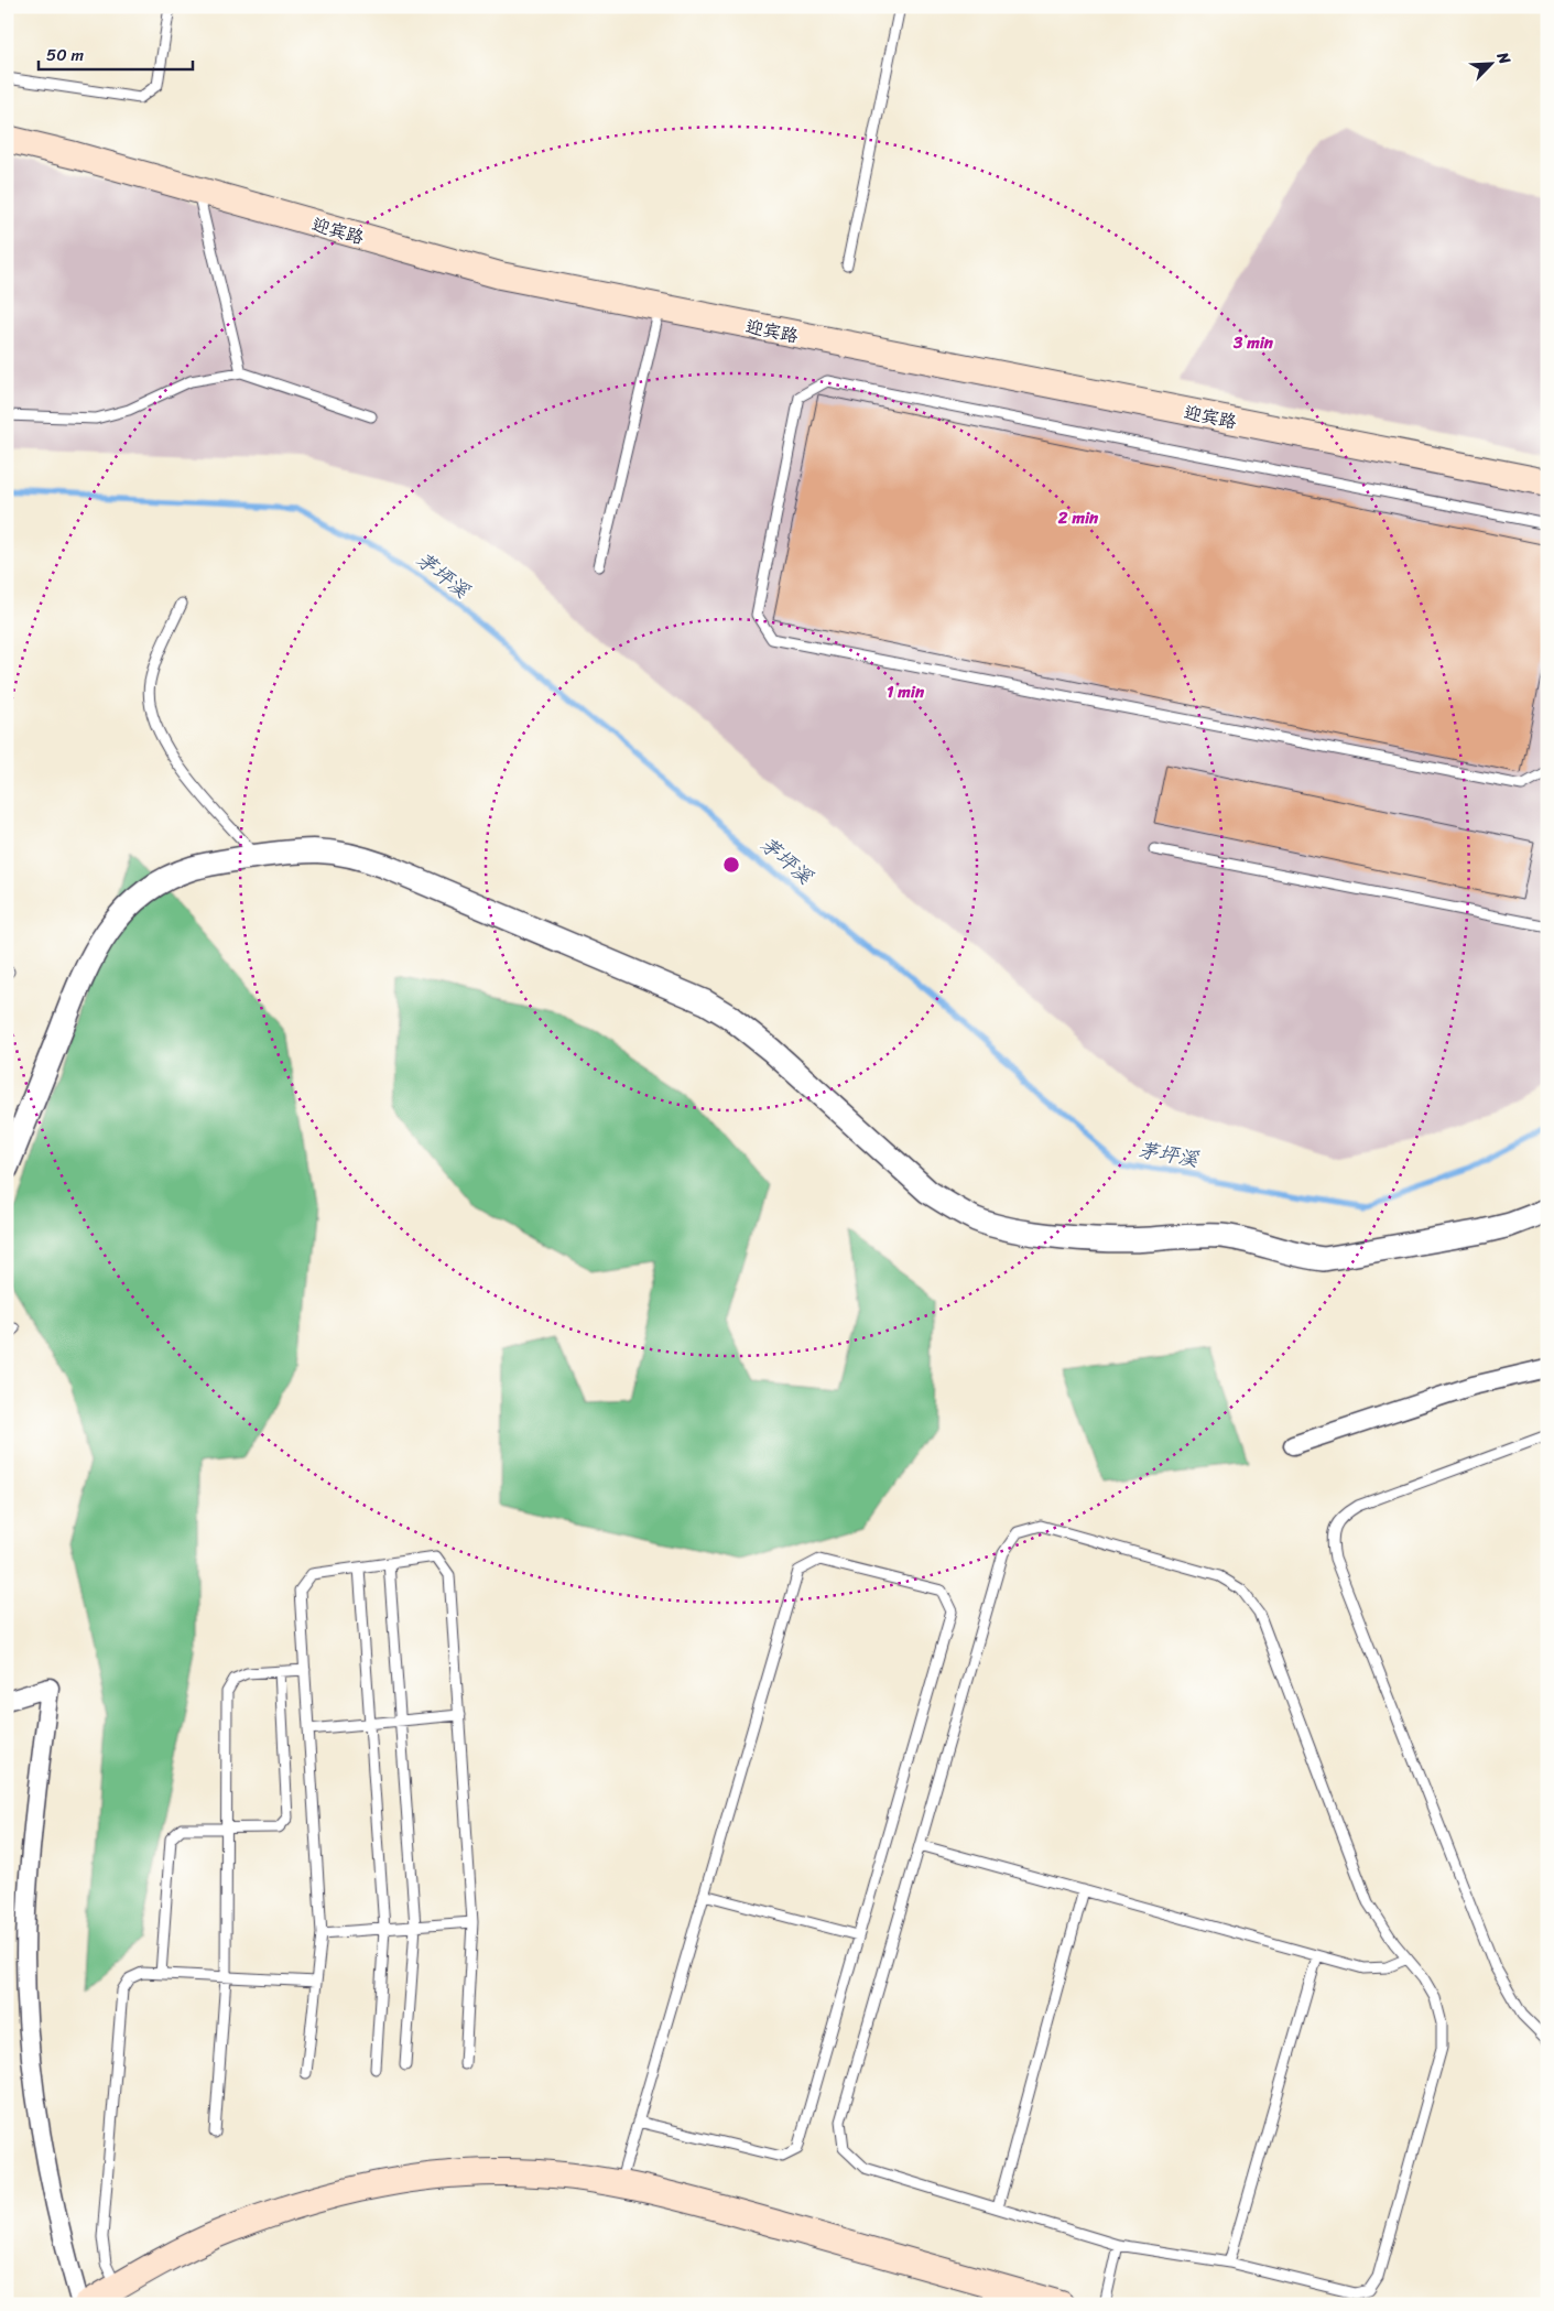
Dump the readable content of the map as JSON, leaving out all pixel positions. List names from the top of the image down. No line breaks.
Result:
{"streets":{"main road":["迎宾路"]},"water":["茅坪溪"],"scale_bar":"50 m","north":"top right","rings":["3 min","2 min","1 min"]}
